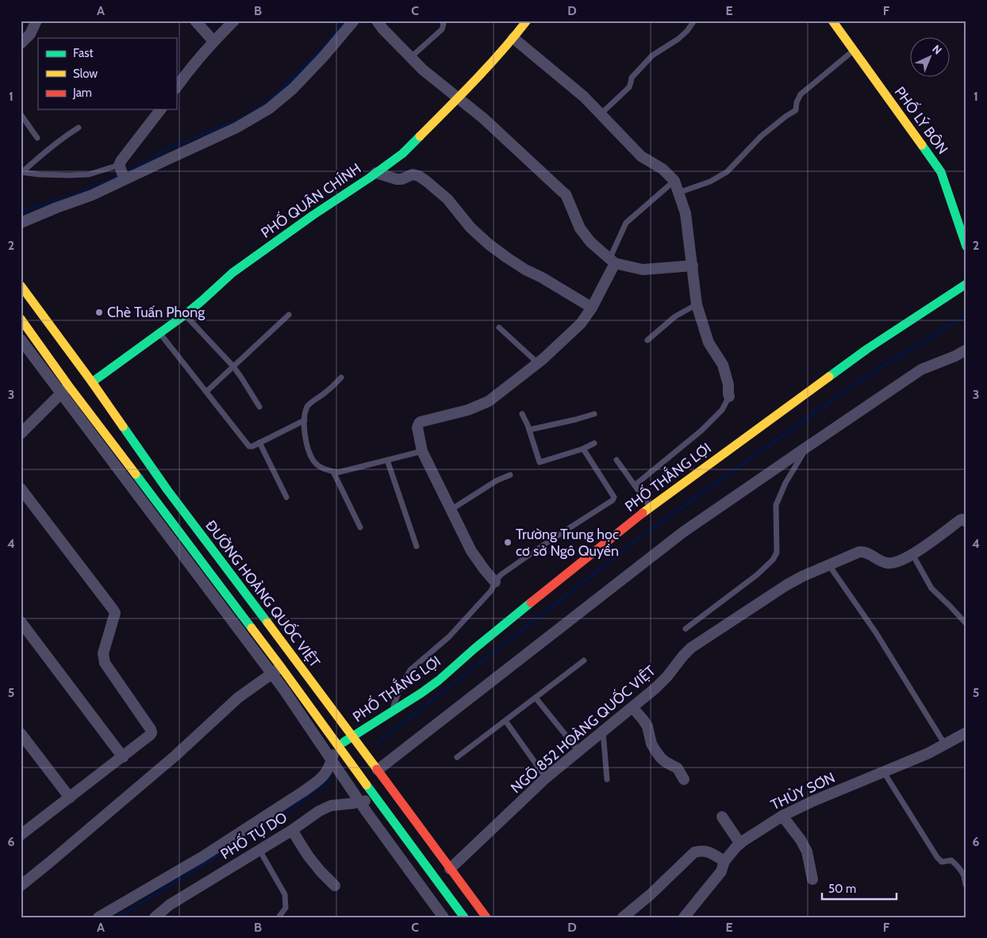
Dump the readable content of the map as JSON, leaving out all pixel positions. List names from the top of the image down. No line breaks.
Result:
{"streets":{"main road":["PHỐ LÝ BÔN","PHỐ QUÂN CHÍNH","PHỐ THẮNG LỢI","ĐƯỜNG HOÀNG QUỐC VIỆT"],"street":["NGÕ 852 HOÀNG QUỐC VIỆT","THỦY SƠN","PHỐ TỰ DO"]},"crossings":[["PHỐ QUÂN CHÍNH","ĐƯỜNG HOÀNG QUỐC VIỆT"],["PHỐ THẮNG LỢI","ĐƯỜNG HOÀNG QUỐC VIỆT"],["ĐƯỜNG HOÀNG QUỐC VIỆT","NGÕ 852 HOÀNG QUỐC VIỆT"]],"places":["Chè Tuấn Phong","Trường Trung học cơ sở Ngô Quyền"],"legend":["Fast","Slow","Jam"],"scale_bar":"50 m","north":"top right","grid":{"columns":["A","B","C","D","E","F"],"rows":["1","2","3","4","5","6"]}}
